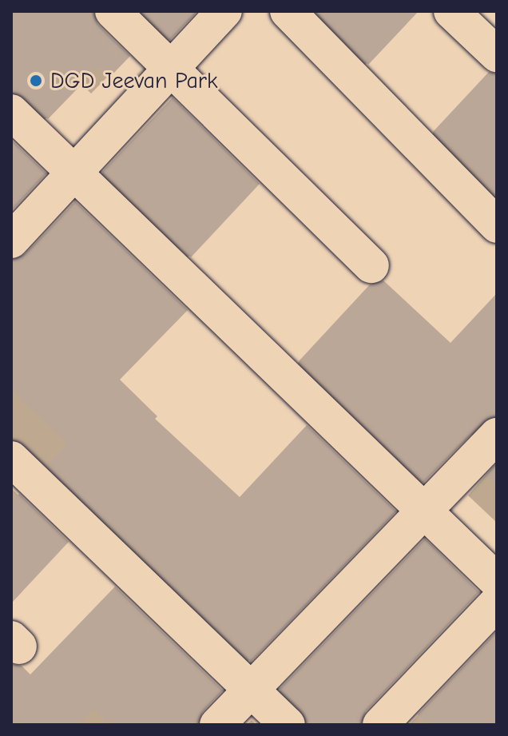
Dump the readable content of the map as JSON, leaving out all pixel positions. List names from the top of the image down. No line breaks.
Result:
{"places":["DGD Jeevan Park"]}
